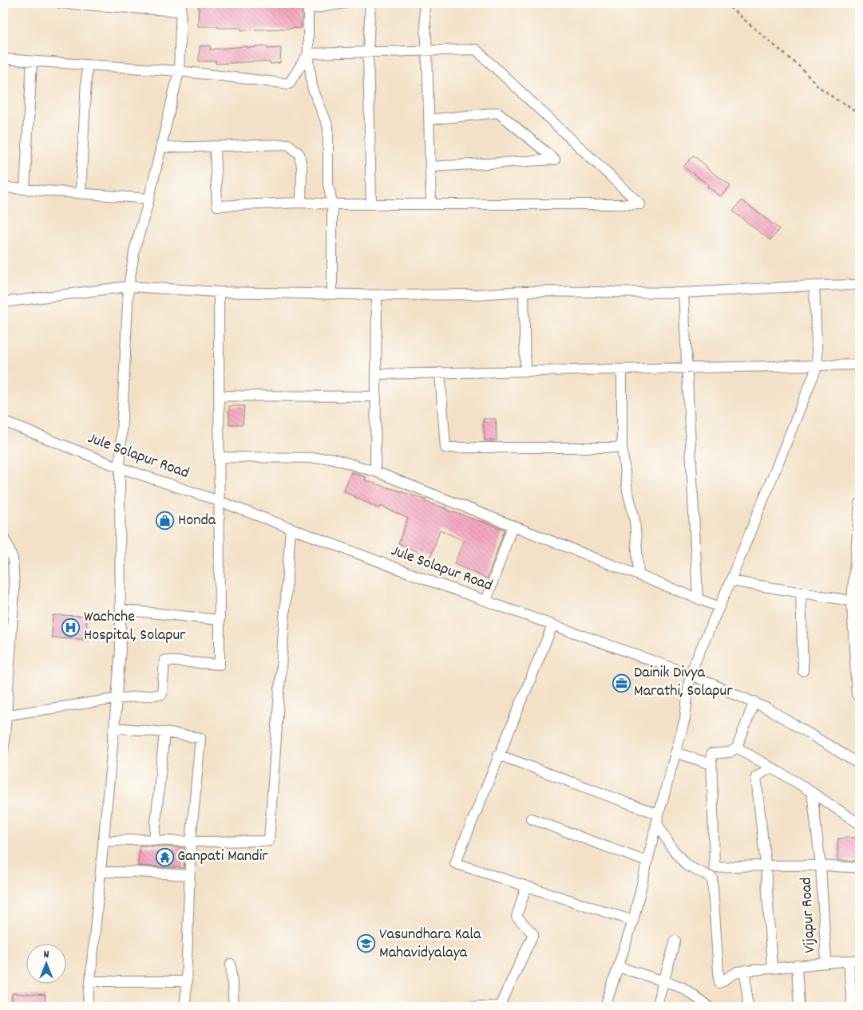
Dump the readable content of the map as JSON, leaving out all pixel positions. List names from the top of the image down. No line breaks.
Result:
{"streets":{"street":["Jule Solapur Road","Vijapur Road"]},"places":{"shop":["Honda"],"hospital":["Wachche Hospital, Solapur"],"office":["Dainik Divya Marathi, Solapur"],"temple":["Ganpati Mandir"],"school or university":["Vasundhara Kala Mahavidyalaya"]},"north":"top"}
